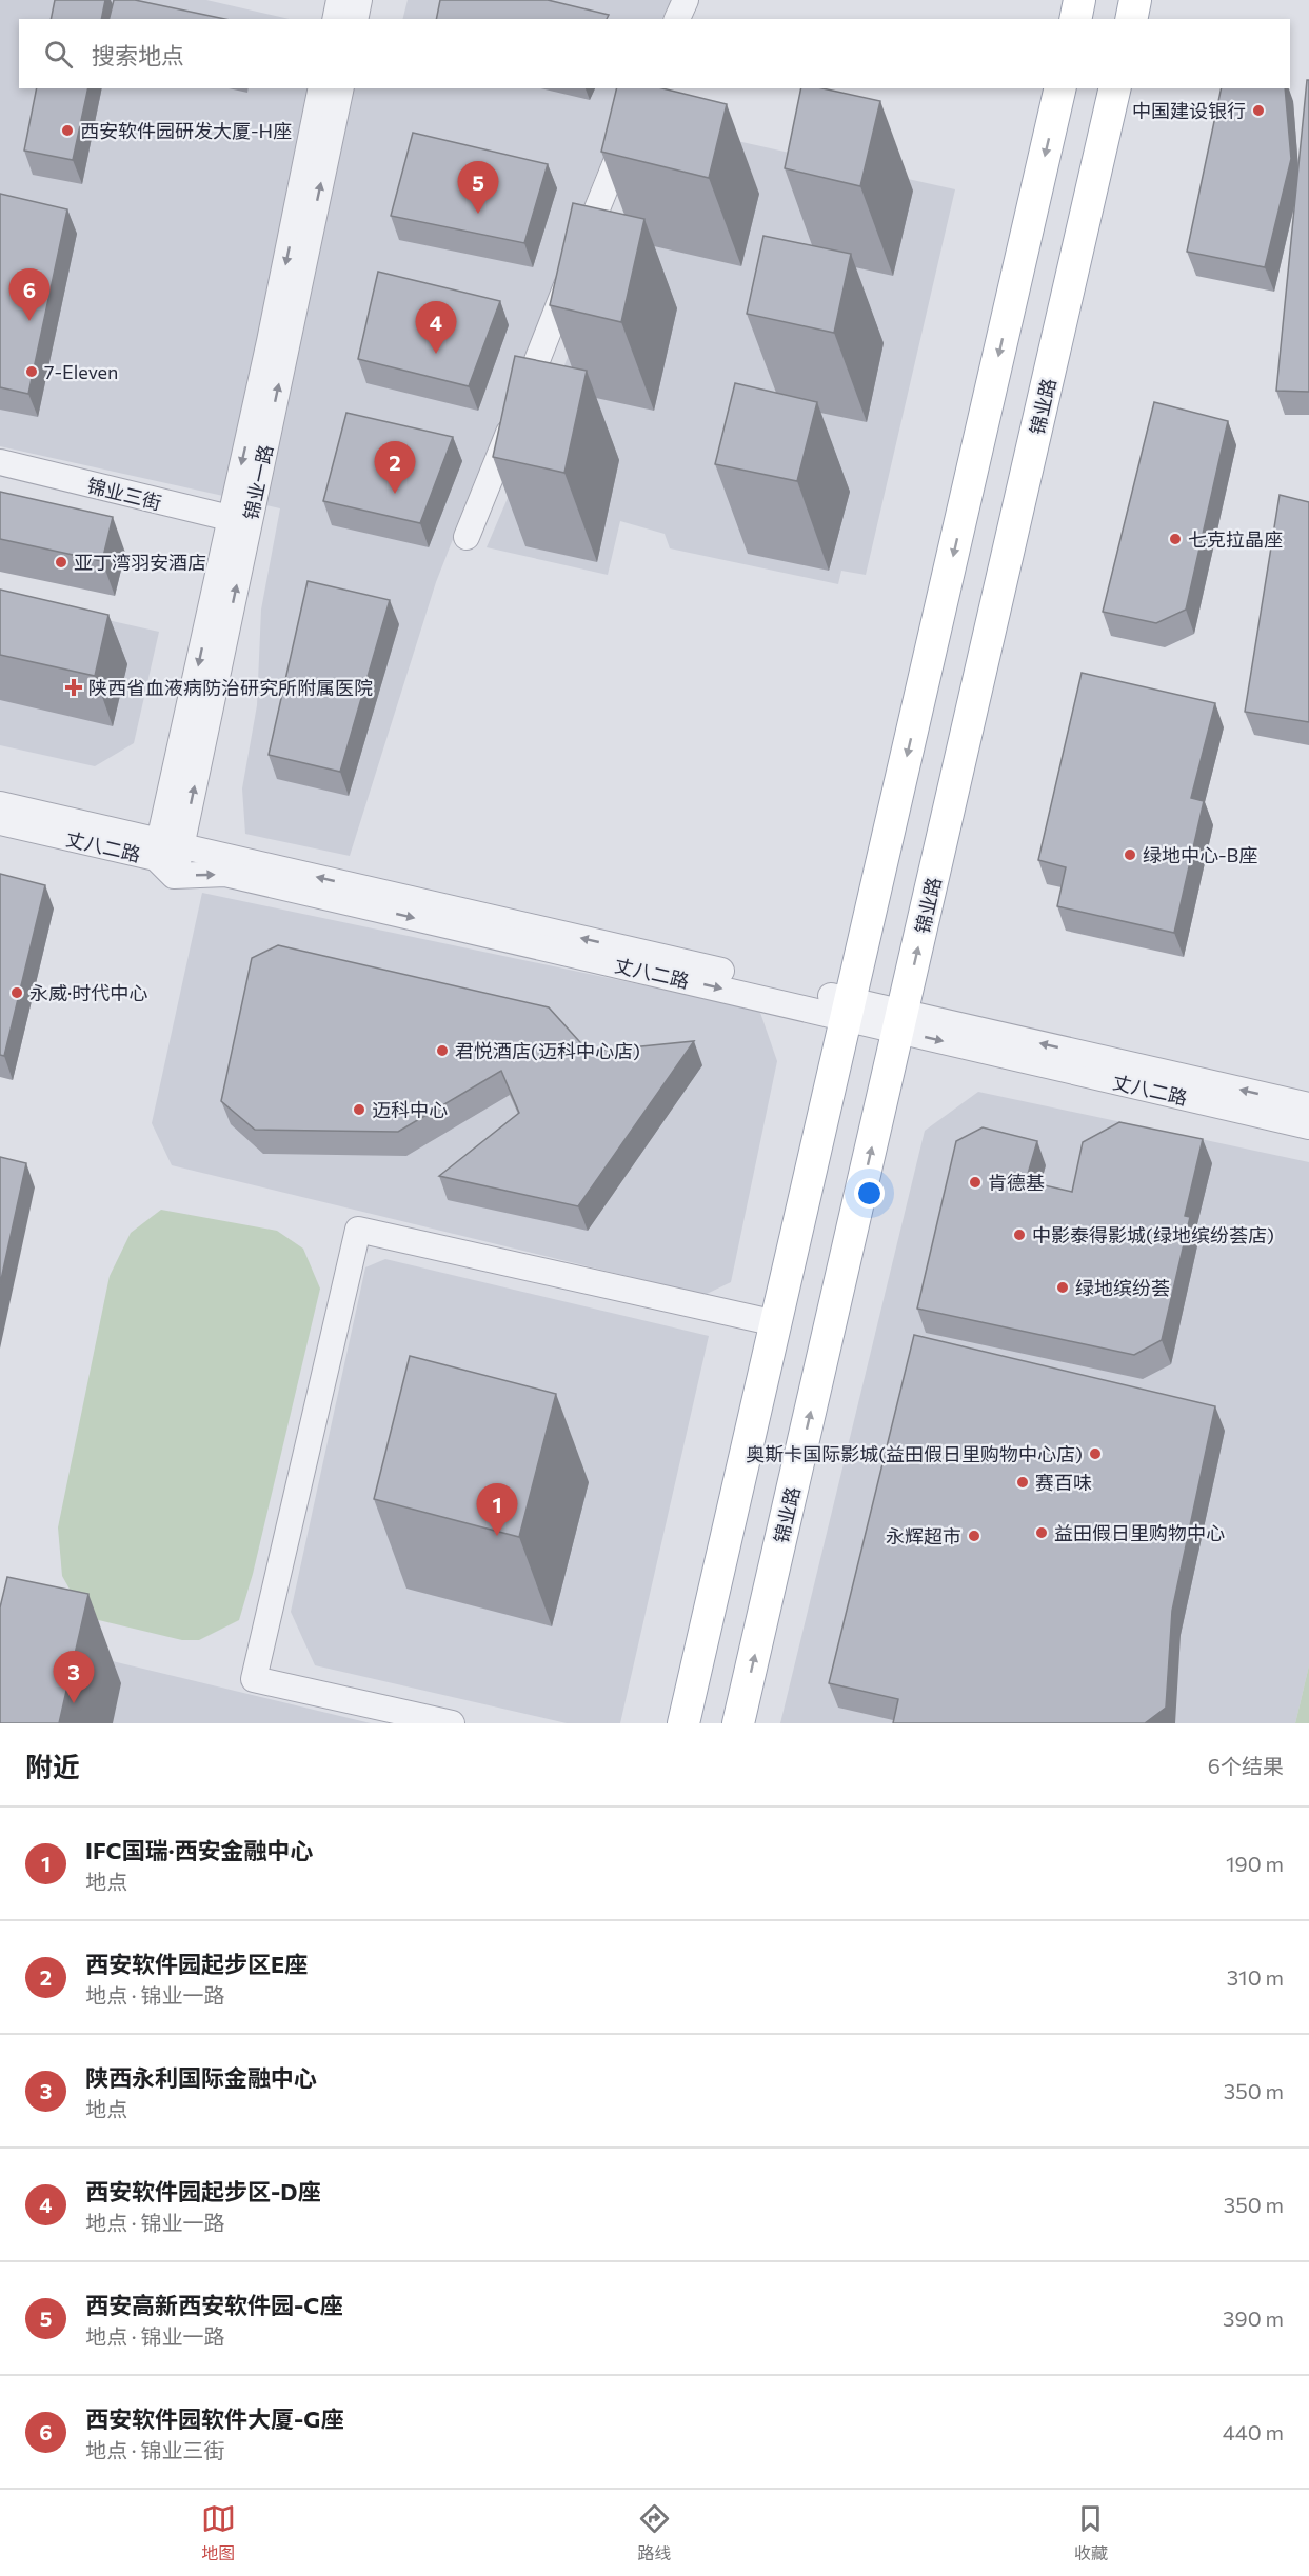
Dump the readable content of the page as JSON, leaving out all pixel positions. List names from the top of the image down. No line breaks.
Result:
{"streets":{"main road":["锦业路"],"street":["锦业一路","锦业三街","丈八二路"]},"crossings":[["锦业路","丈八二路"],["锦业一路","锦业三街"],["锦业一路","丈八二路"]],"places":{"other":["中国建设银行","西安软件园研发大厦-H座","7-Eleven","七克拉晶座","亚丁湾羽安酒店","绿地中心-B座","永威·时代中心","君悦酒店(迈科中心店)","迈科中心","肯德基","中影泰得影城(绿地缤纷荟店)","绿地缤纷荟","奥斯卡国际影城(益田假日里购物中心店)","赛百味","益田假日里购物中心","永辉超市"],"health":["陕西省血液病防治研究所附属医院"]},"page":{"search":"搜索地点","pins":["5","6","4","2","1","3"],"heading":["附近","6个结果"],"list":[{"mark":"1","name":"IFC国瑞·西安金融中心","note":"地点","value":"190 m"},{"mark":"2","name":"西安软件园起步区E座","note":"地点 · 锦业一路","value":"310 m"},{"mark":"3","name":"陕西永利国际金融中心","note":"地点","value":"350 m"},{"mark":"4","name":"西安软件园起步区-D座","note":"地点 · 锦业一路","value":"350 m"},{"mark":"5","name":"西安高新西安软件园-C座","note":"地点 · 锦业一路","value":"390 m"},{"mark":"6","name":"西安软件园软件大厦-G座","note":"地点 · 锦业三街","value":"440 m"}],"nav":["地图","路线","收藏"]}}
